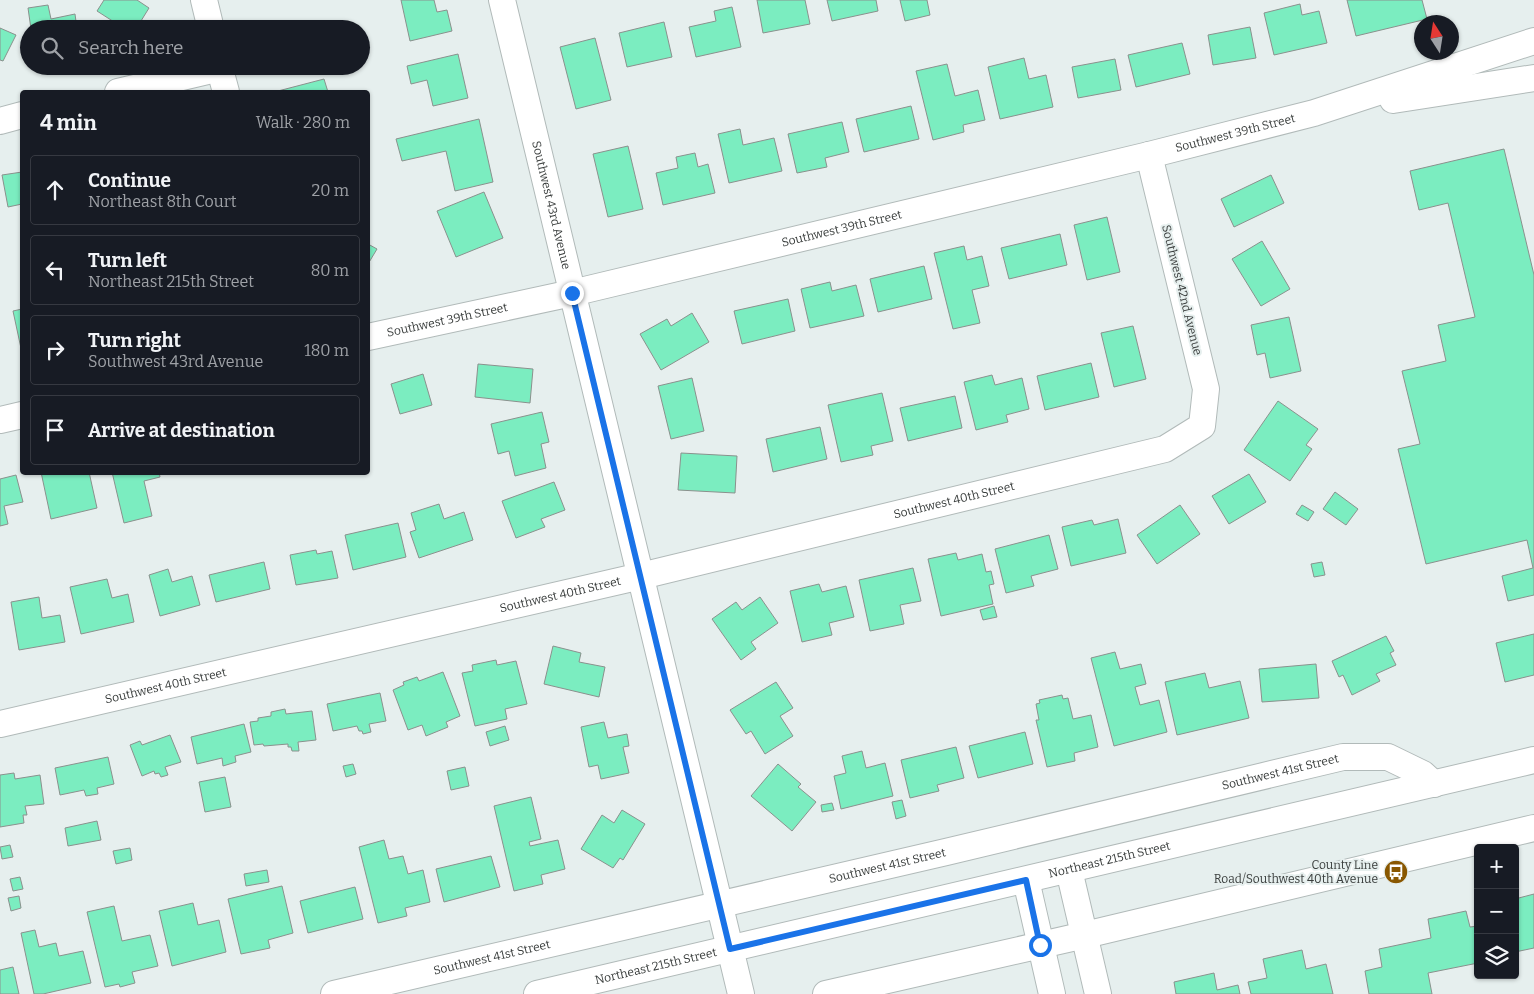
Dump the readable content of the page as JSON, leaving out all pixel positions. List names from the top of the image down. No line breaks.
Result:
{"streets":{"street":["Southwest 39th Street","Southwest 43rd Avenue","Southwest 42nd Avenue","Southwest 40th Street","Southwest 41st Street","Northeast 215th Street"]},"crossings":[["Southwest 39th Street","Southwest 43rd Avenue"],["Southwest 39th Street","Southwest 42nd Avenue"],["Southwest 43rd Avenue","Southwest 40th Street"],["Southwest 43rd Avenue","Southwest 41st Street"],["Southwest 43rd Avenue","Northeast 215th Street"],["Southwest 42nd Avenue","Southwest 40th Street"],["Southwest 41st Street","Northeast 215th Street"]],"places":{"bus stop":["County Line Road/Southwest 40th Avenue"]},"north":"top","page":{"search":"Search here","heading":["4 min","Walk · 280 m"],"list":[["Continue","Northeast 8th Court","20 m"],["Turn left","Northeast 215th Street","80 m"],["Turn right","Southwest 43rd Avenue","180 m"],"Arrive at destination"],"map_buttons":["+","−"]}}
